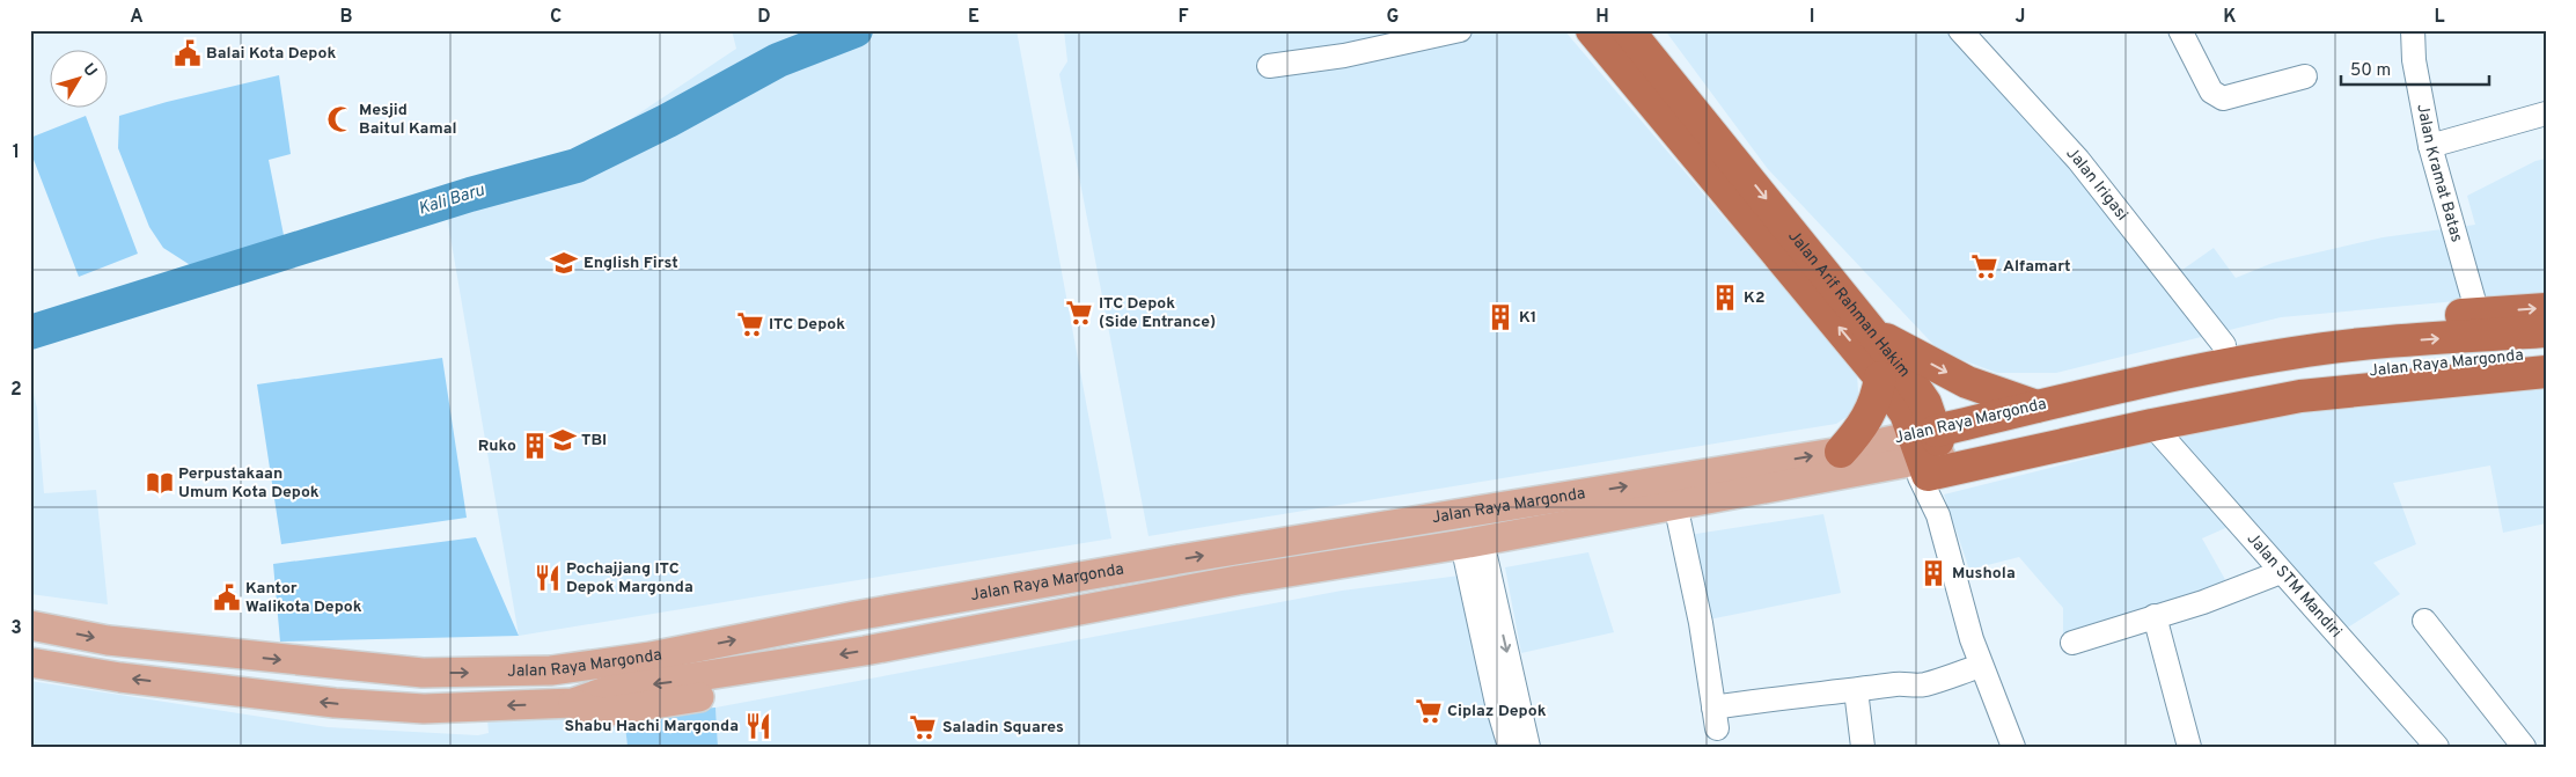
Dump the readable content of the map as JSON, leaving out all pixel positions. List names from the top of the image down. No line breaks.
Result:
{"streets":{"highway":["Jalan Arif Rahman Hakim","Jalan Raya Margonda"],"street":["Jalan Kramat Batas","Jalan Irigasi","Jalan STM Mandiri"]},"crossings":[["Jalan Kramat Batas","Jalan Raya Margonda"],["Jalan Irigasi","Jalan Raya Margonda"],["Jalan Arif Rahman Hakim","Jalan Raya Margonda"],["Jalan Raya Margonda","Jalan STM Mandiri"]],"water":["Kali Baru"],"places":{"public building":["Balai Kota Depok","Kantor Walikota Depok"],"mosque":["Mesjid Baitul Kamal"],"school or university":["English First","TBI"],"supermarket":["Alfamart","ITC Depok (Side Entrance)","ITC Depok","Ciplaz Depok","Saladin Squares"],"building":["K2","K1","Ruko","Mushola"],"library":["Perpustakaan Umum Kota Depok"],"restaurant":["Pochajjang ITC Depok Margonda","Shabu Hachi Margonda"]},"scale_bar":"50 m","north":"top right","grid":{"columns":["A","B","C","D","E","F","G","H","I","J","K","L"],"rows":["1","2","3"]}}
